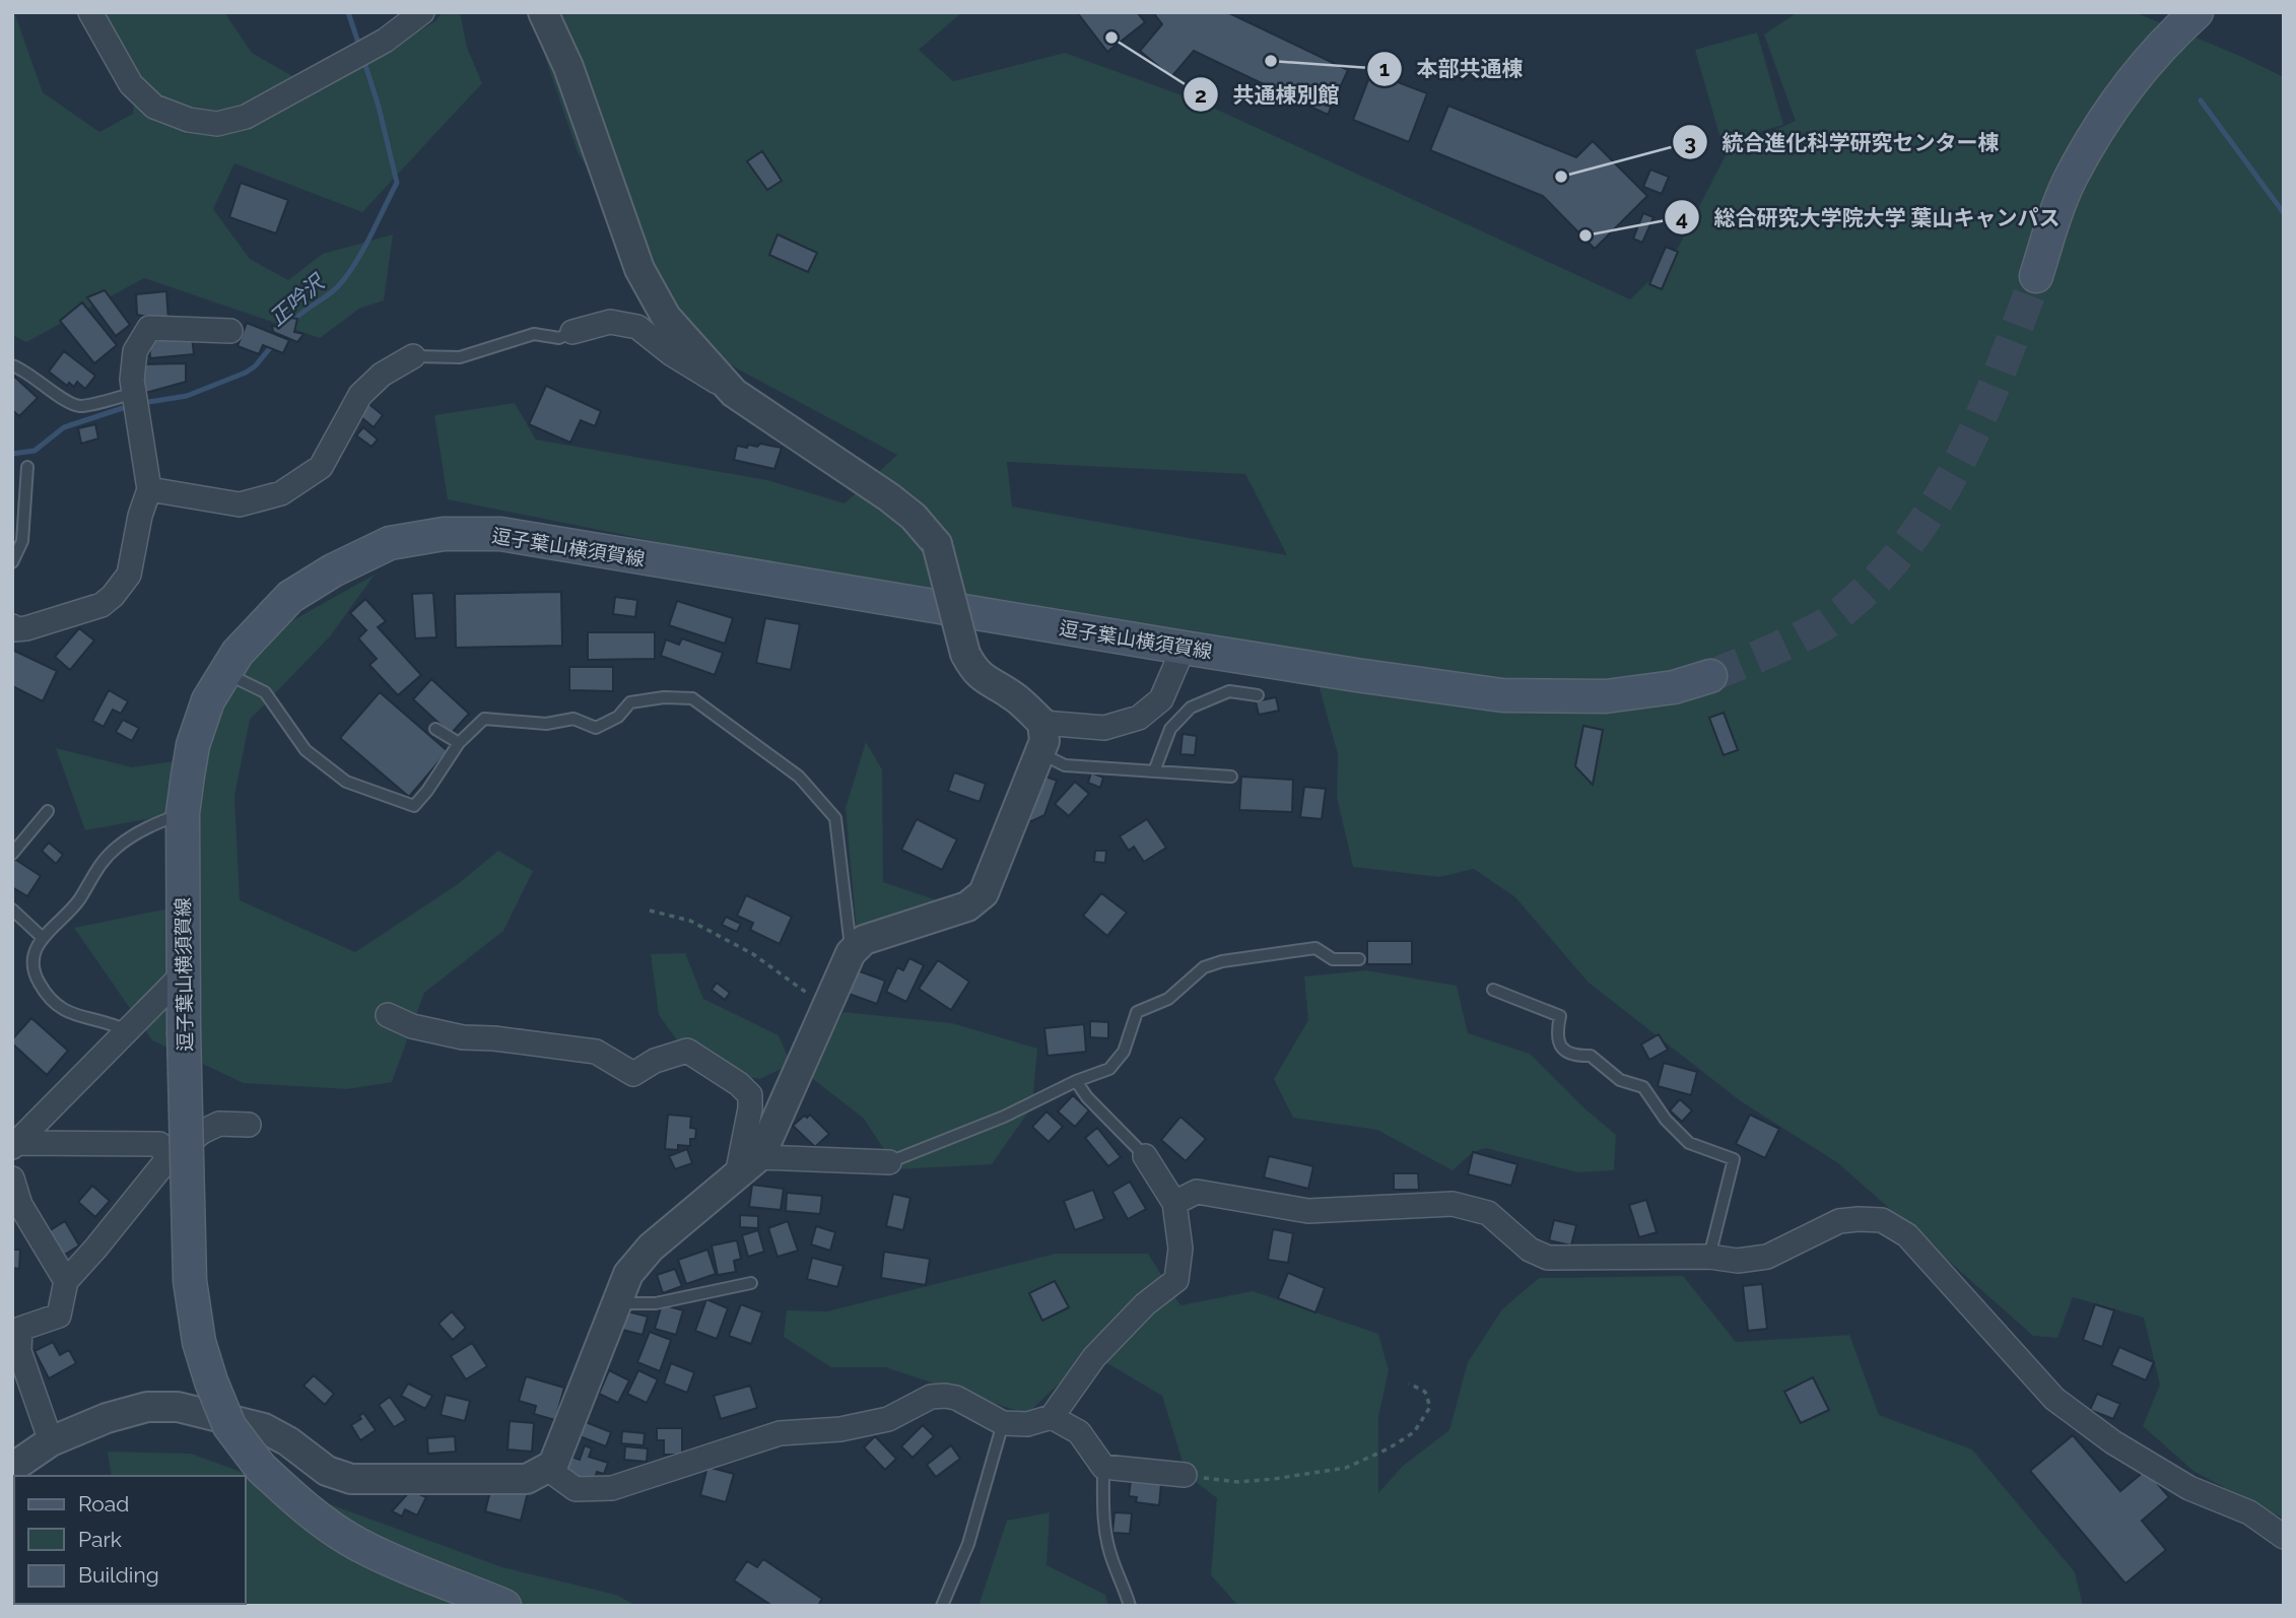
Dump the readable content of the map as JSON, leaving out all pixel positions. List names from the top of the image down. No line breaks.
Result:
{"streets":{"main road":["逗子葉山横須賀線"]},"water":["正吟沢"],"places":["共通棟別館","本部共通棟","統合進化科学研究センター棟","総合研究大学院大学 葉山キャンパス"],"legend":["Road","Park","Building"]}
